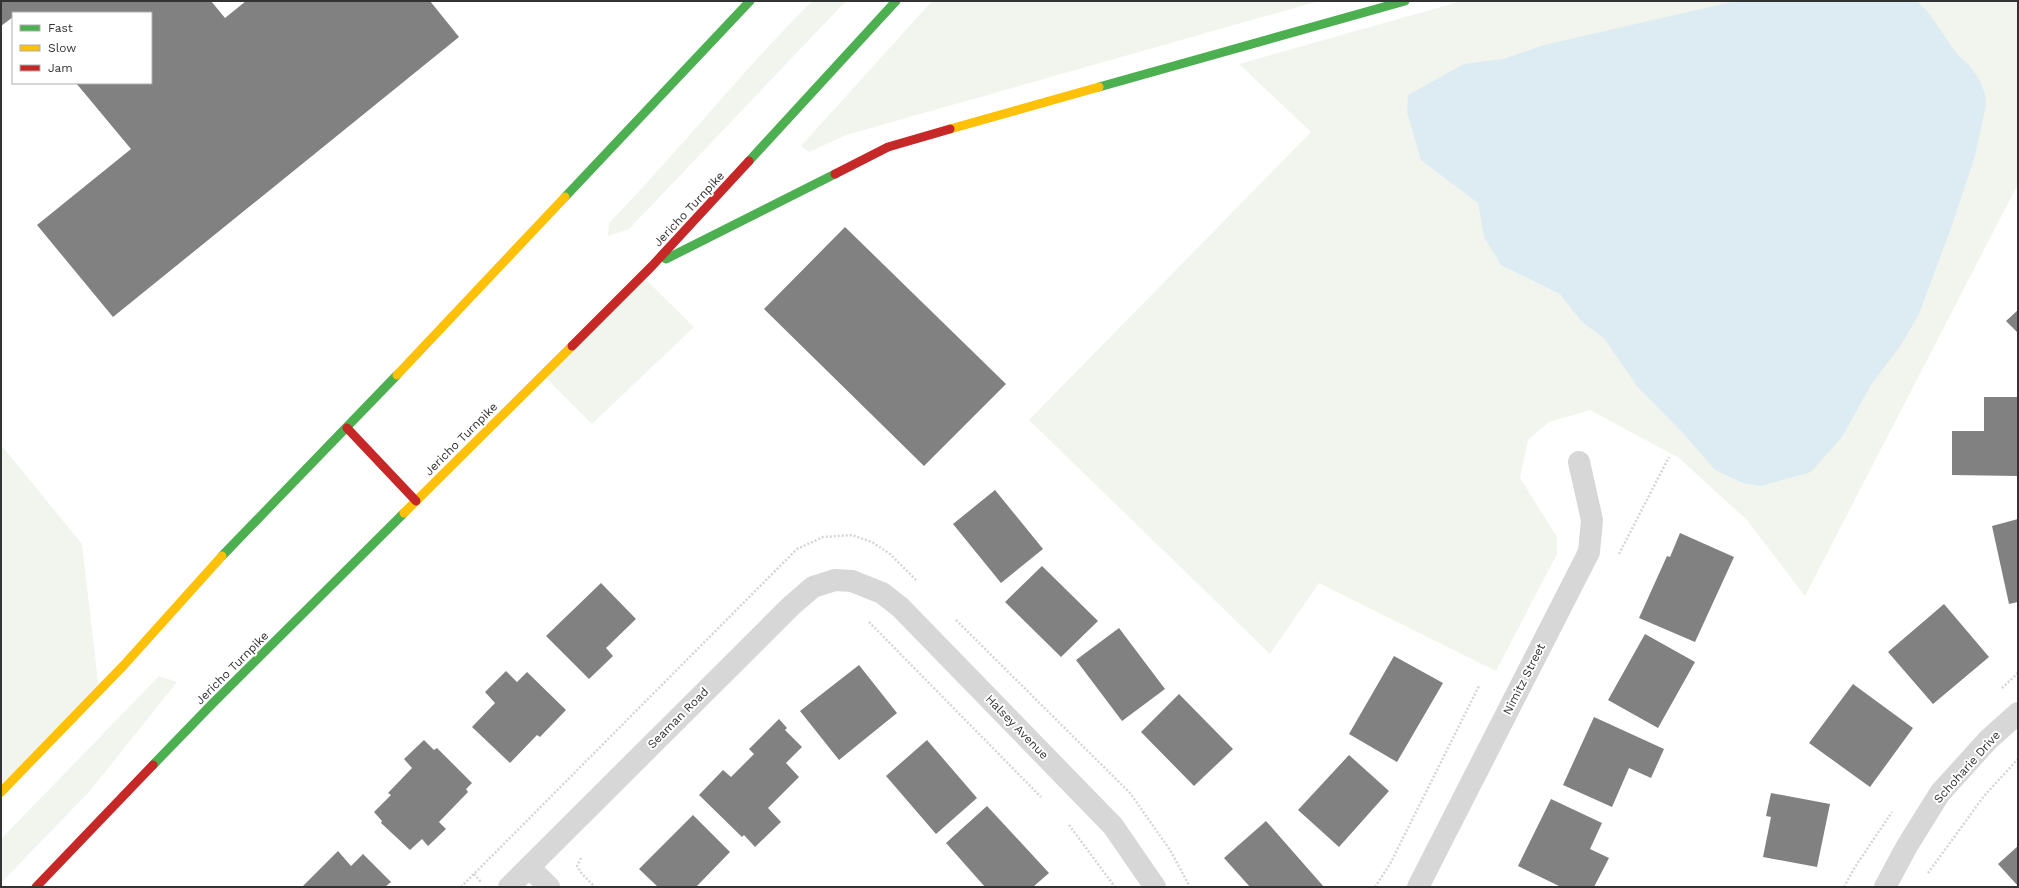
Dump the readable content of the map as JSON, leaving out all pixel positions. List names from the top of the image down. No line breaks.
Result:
{"streets":{"main road":["Jericho Turnpike"],"street":["Nimitz Street","Seaman Road","Halsey Avenue","Schoharie Drive"]},"crossings":[["Seaman Road","Halsey Avenue"]],"legend":["Fast","Slow","Jam"]}
